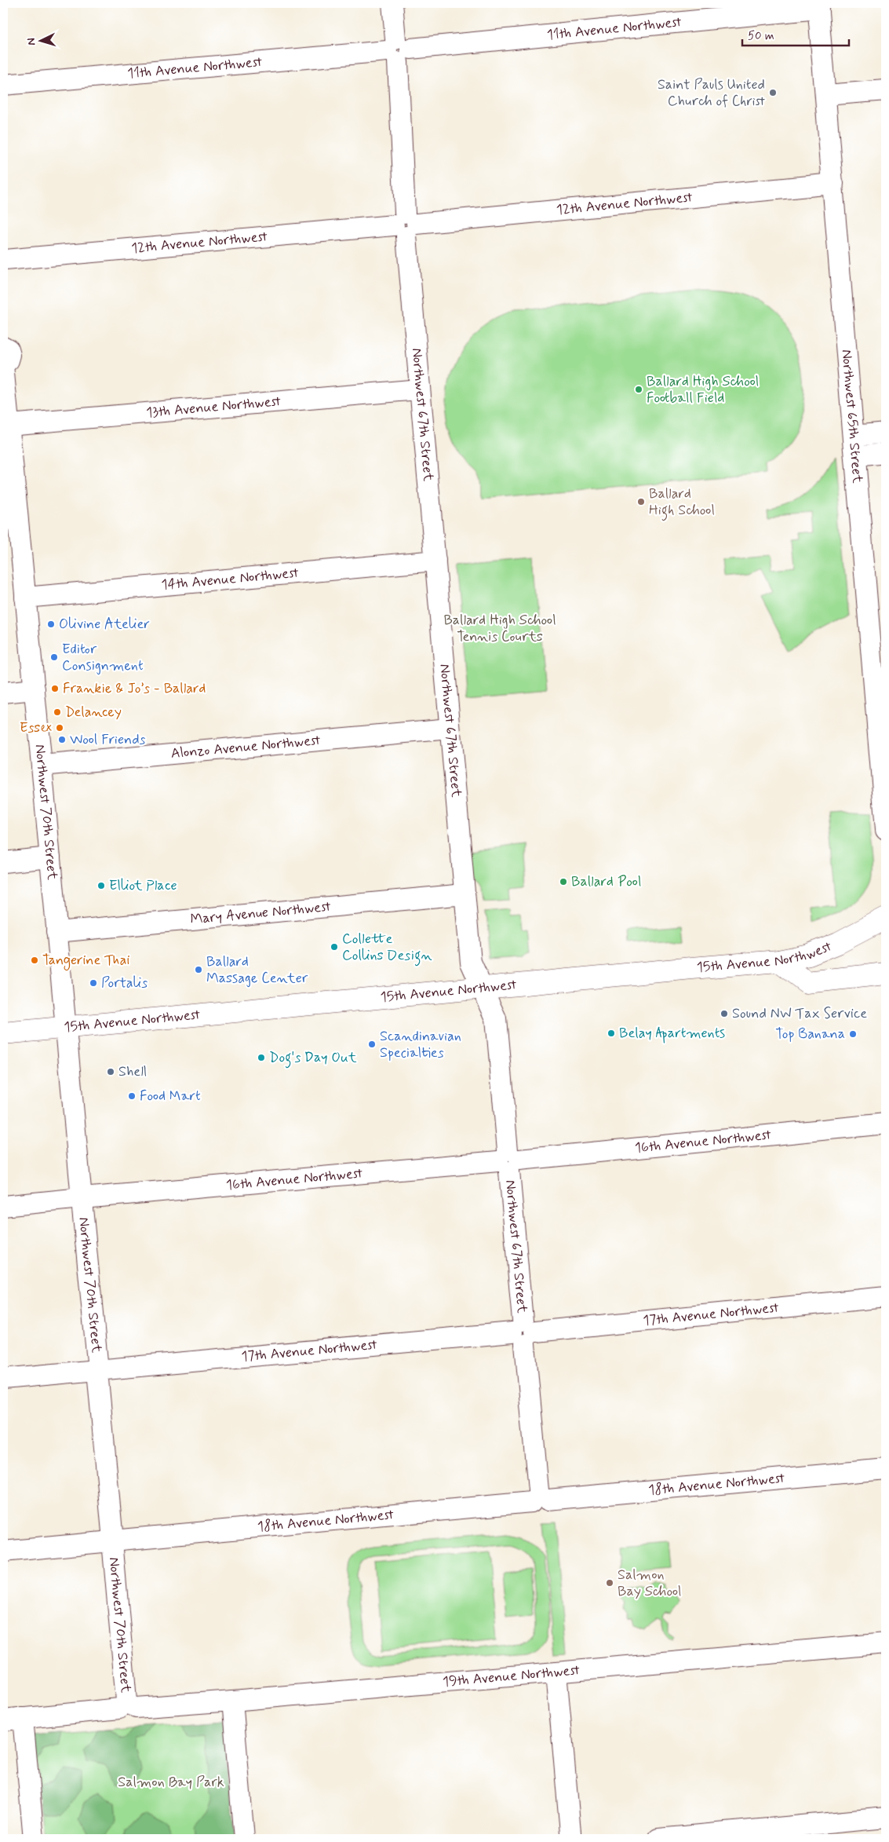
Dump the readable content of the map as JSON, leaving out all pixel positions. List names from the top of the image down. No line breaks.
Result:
{"streets":{"main road":["15th Avenue Northwest"],"street":["11th Avenue Northwest","12th Avenue Northwest","13th Avenue Northwest","Northwest 67th Street","Northwest 65th Street","14th Avenue Northwest","Alonzo Avenue Northwest","Northwest 70th Street","Mary Avenue Northwest","16th Avenue Northwest","17th Avenue Northwest","18th Avenue Northwest","19th Avenue Northwest"]},"crossings":[["11th Avenue Northwest","Northwest 67th Street"],["11th Avenue Northwest","Northwest 65th Street"],["12th Avenue Northwest","Northwest 67th Street"],["12th Avenue Northwest","Northwest 65th Street"],["13th Avenue Northwest","Northwest 67th Street"],["13th Avenue Northwest","Northwest 70th Street"],["Northwest 67th Street","14th Avenue Northwest"],["Northwest 67th Street","Alonzo Avenue Northwest"],["Northwest 67th Street","Mary Avenue Northwest"],["Northwest 67th Street","15th Avenue Northwest"],["Northwest 67th Street","16th Avenue Northwest"],["Northwest 67th Street","17th Avenue Northwest"],["Northwest 67th Street","18th Avenue Northwest"],["14th Avenue Northwest","Northwest 70th Street"],["Alonzo Avenue Northwest","Northwest 70th Street"],["Northwest 70th Street","Mary Avenue Northwest"],["Northwest 70th Street","15th Avenue Northwest"],["Northwest 70th Street","16th Avenue Northwest"],["Northwest 70th Street","17th Avenue Northwest"],["Northwest 70th Street","18th Avenue Northwest"],["Northwest 70th Street","19th Avenue Northwest"]],"parks":["Ballard High School Tennis Courts","Salmon Bay Park"],"places":["Saint Pauls United Church of Christ","Ballard High School Football Field","Ballard High School","Olivine Atelier","Editor Consignment","Frankie & Jo’s - Ballard","Delancey","Essex","Wool Friends","Ballard Pool","Elliot Place","Collette Collins Design","Tangerine Thai","Ballard Massage Center","Portalis","Sound NW Tax Service","Belay Apartments","Top Banana","Scandinavian Specialties","Dog's Day Out","Shell","Food Mart","Salmon Bay School"],"scale_bar":"50 m","north":"left"}
